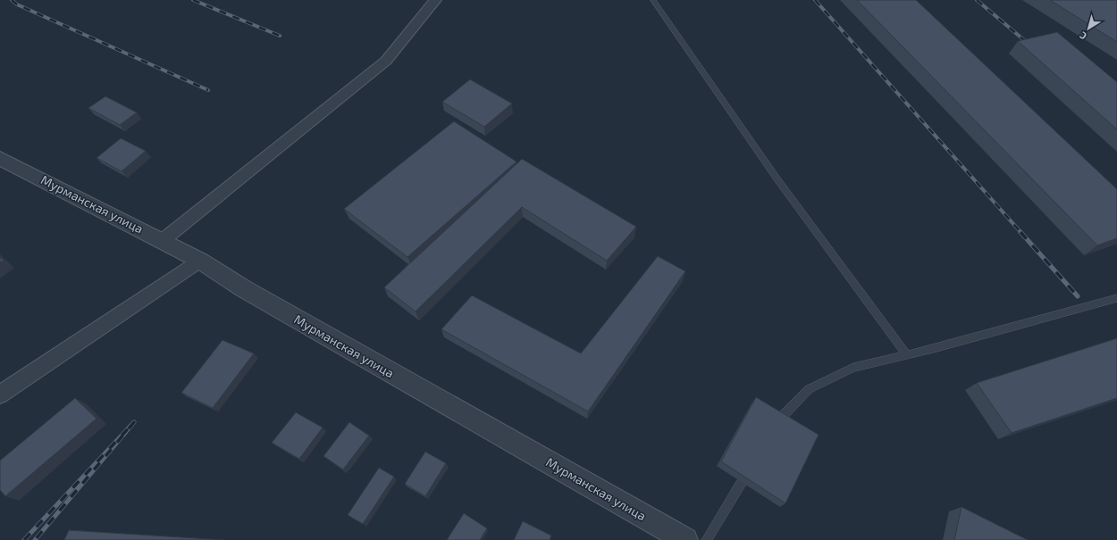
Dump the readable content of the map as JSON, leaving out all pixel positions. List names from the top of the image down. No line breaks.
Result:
{"streets":{"street":["Мурманская улица"]},"north":"bottom left"}
